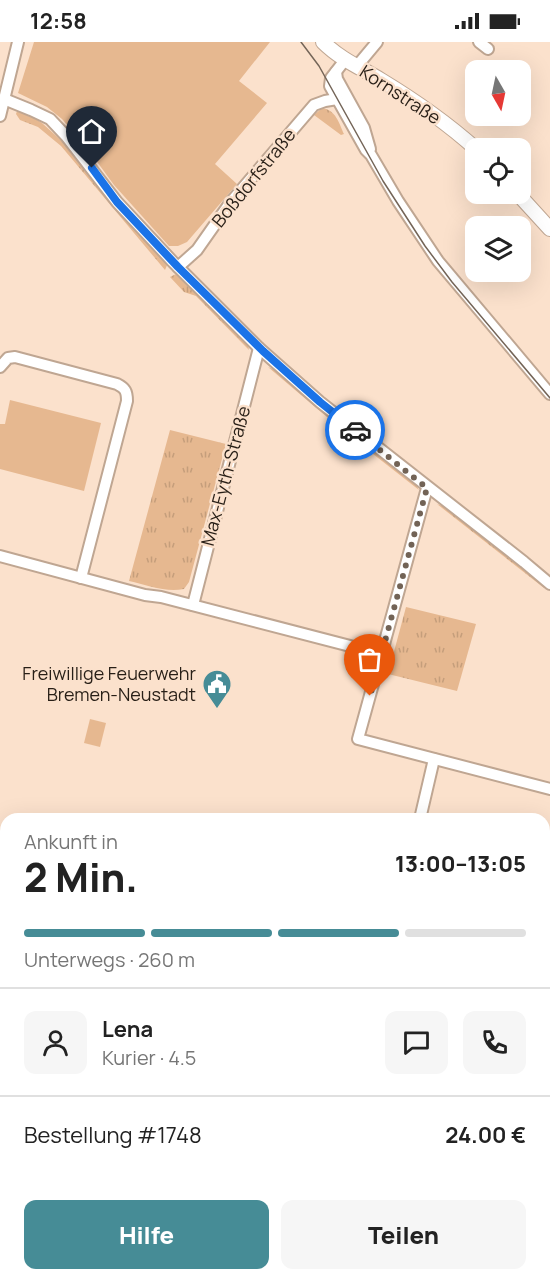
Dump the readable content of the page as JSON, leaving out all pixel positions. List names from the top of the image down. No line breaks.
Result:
{"streets":{"street":["Kornstraße","Boßdorfstraße","Max-Eyth-Straße"]},"places":{"public building":["Freiwillige Feuerwehr Bremen-Neustadt"]},"north":"bottom","page":{"status":"12:58","heading":["2 Min.","Ankunft in","13:00–13:05"],"panel":["Lena","Kurier · 4.5","Bestellung #1748","24.00 €"],"bar":"Unterwegs · 260 m","buttons":["Hilfe","Teilen"]}}
